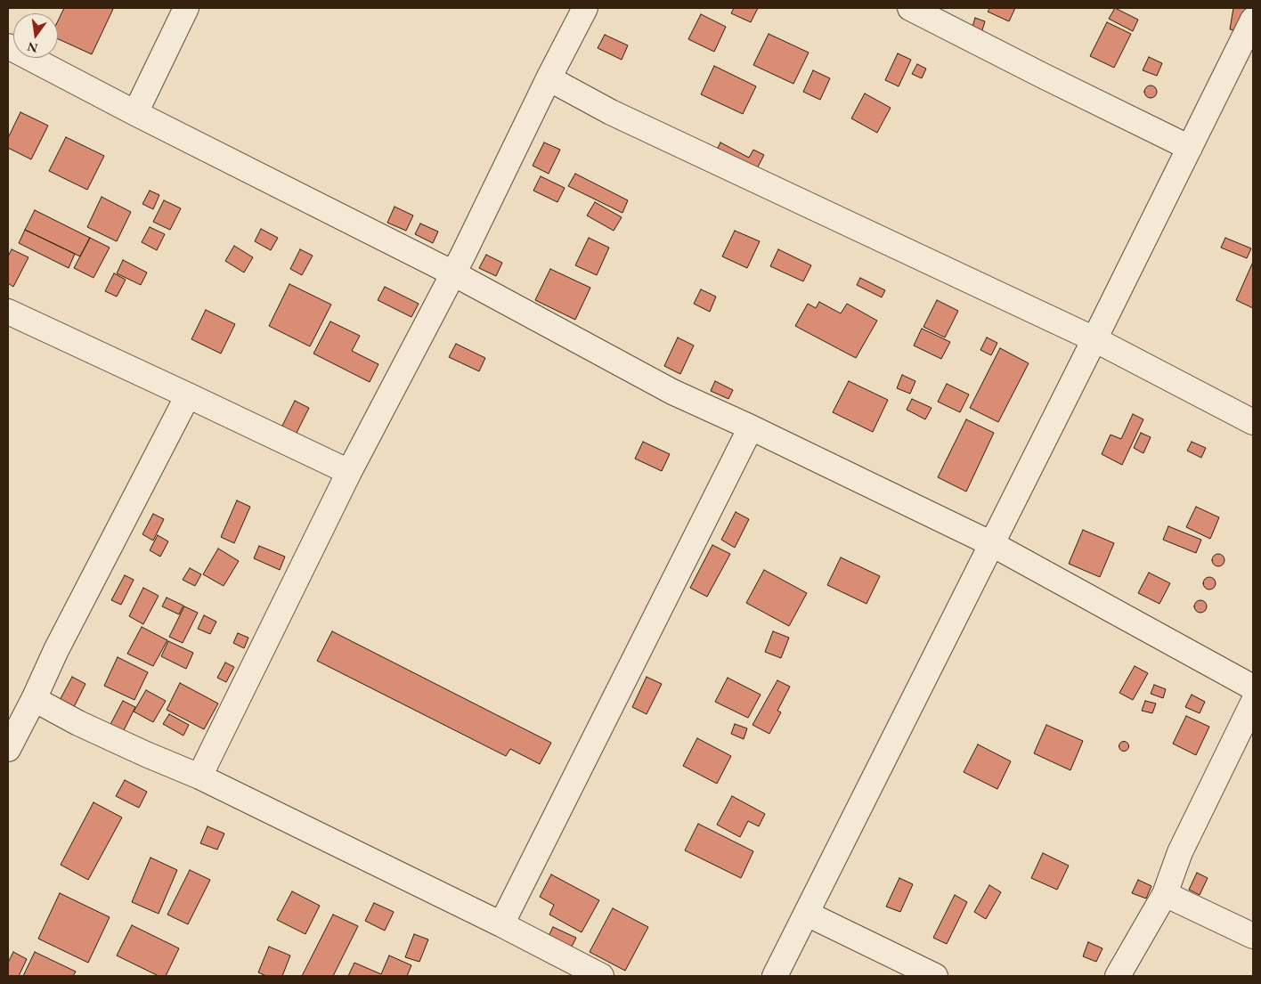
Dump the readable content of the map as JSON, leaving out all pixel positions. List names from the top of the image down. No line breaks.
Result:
{"north":"bottom"}
